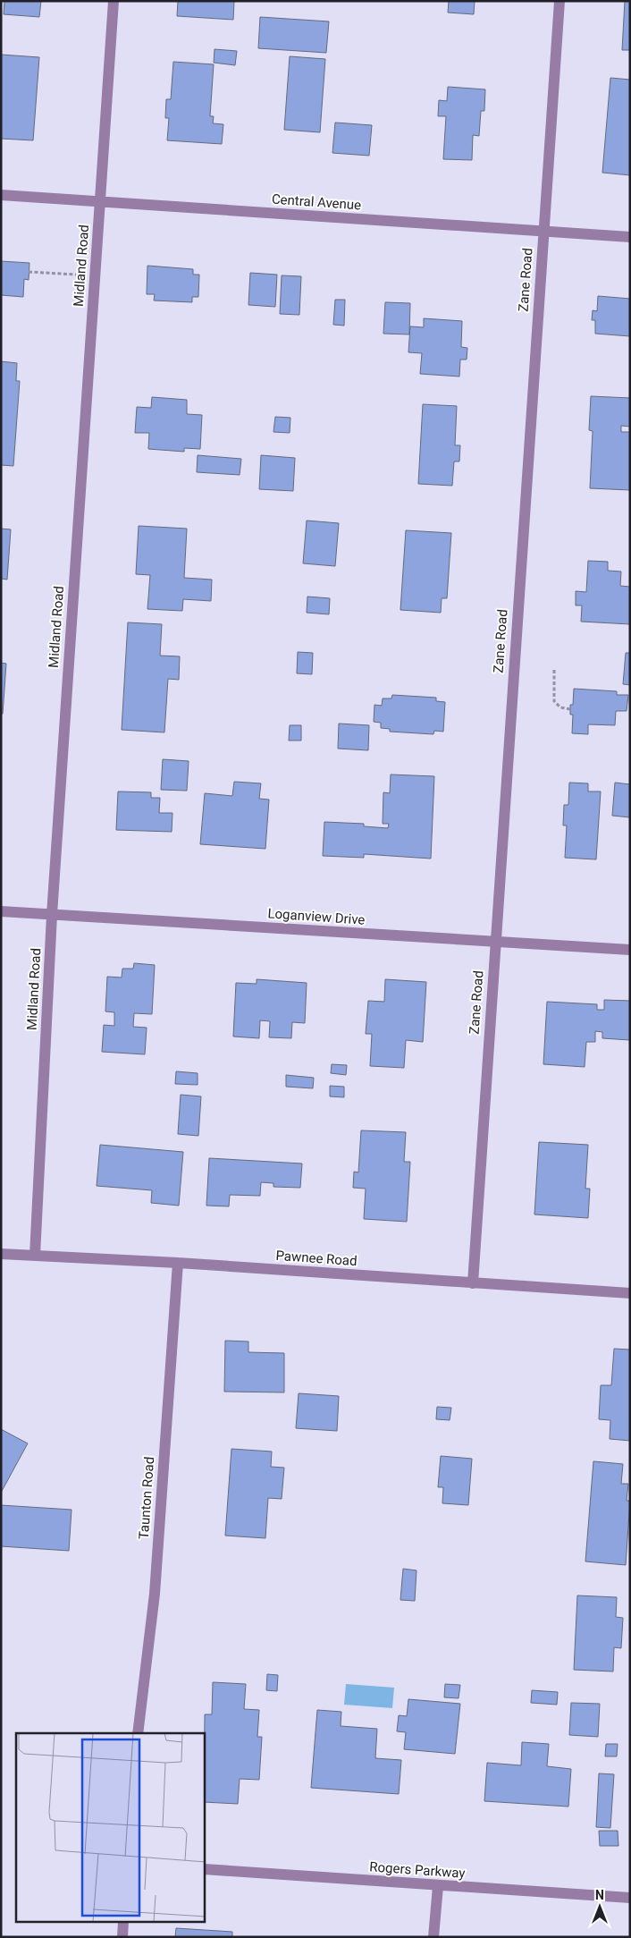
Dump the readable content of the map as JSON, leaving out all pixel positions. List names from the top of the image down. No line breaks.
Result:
{"streets":{"street":["Central Avenue","Midland Road","Zane Road","Loganview Drive","Pawnee Road","Taunton Road","Rogers Parkway"]},"crossings":[["Central Avenue","Midland Road"],["Central Avenue","Zane Road"],["Midland Road","Loganview Drive"],["Midland Road","Pawnee Road"],["Zane Road","Loganview Drive"],["Zane Road","Pawnee Road"],["Pawnee Road","Taunton Road"]],"north":"top"}
